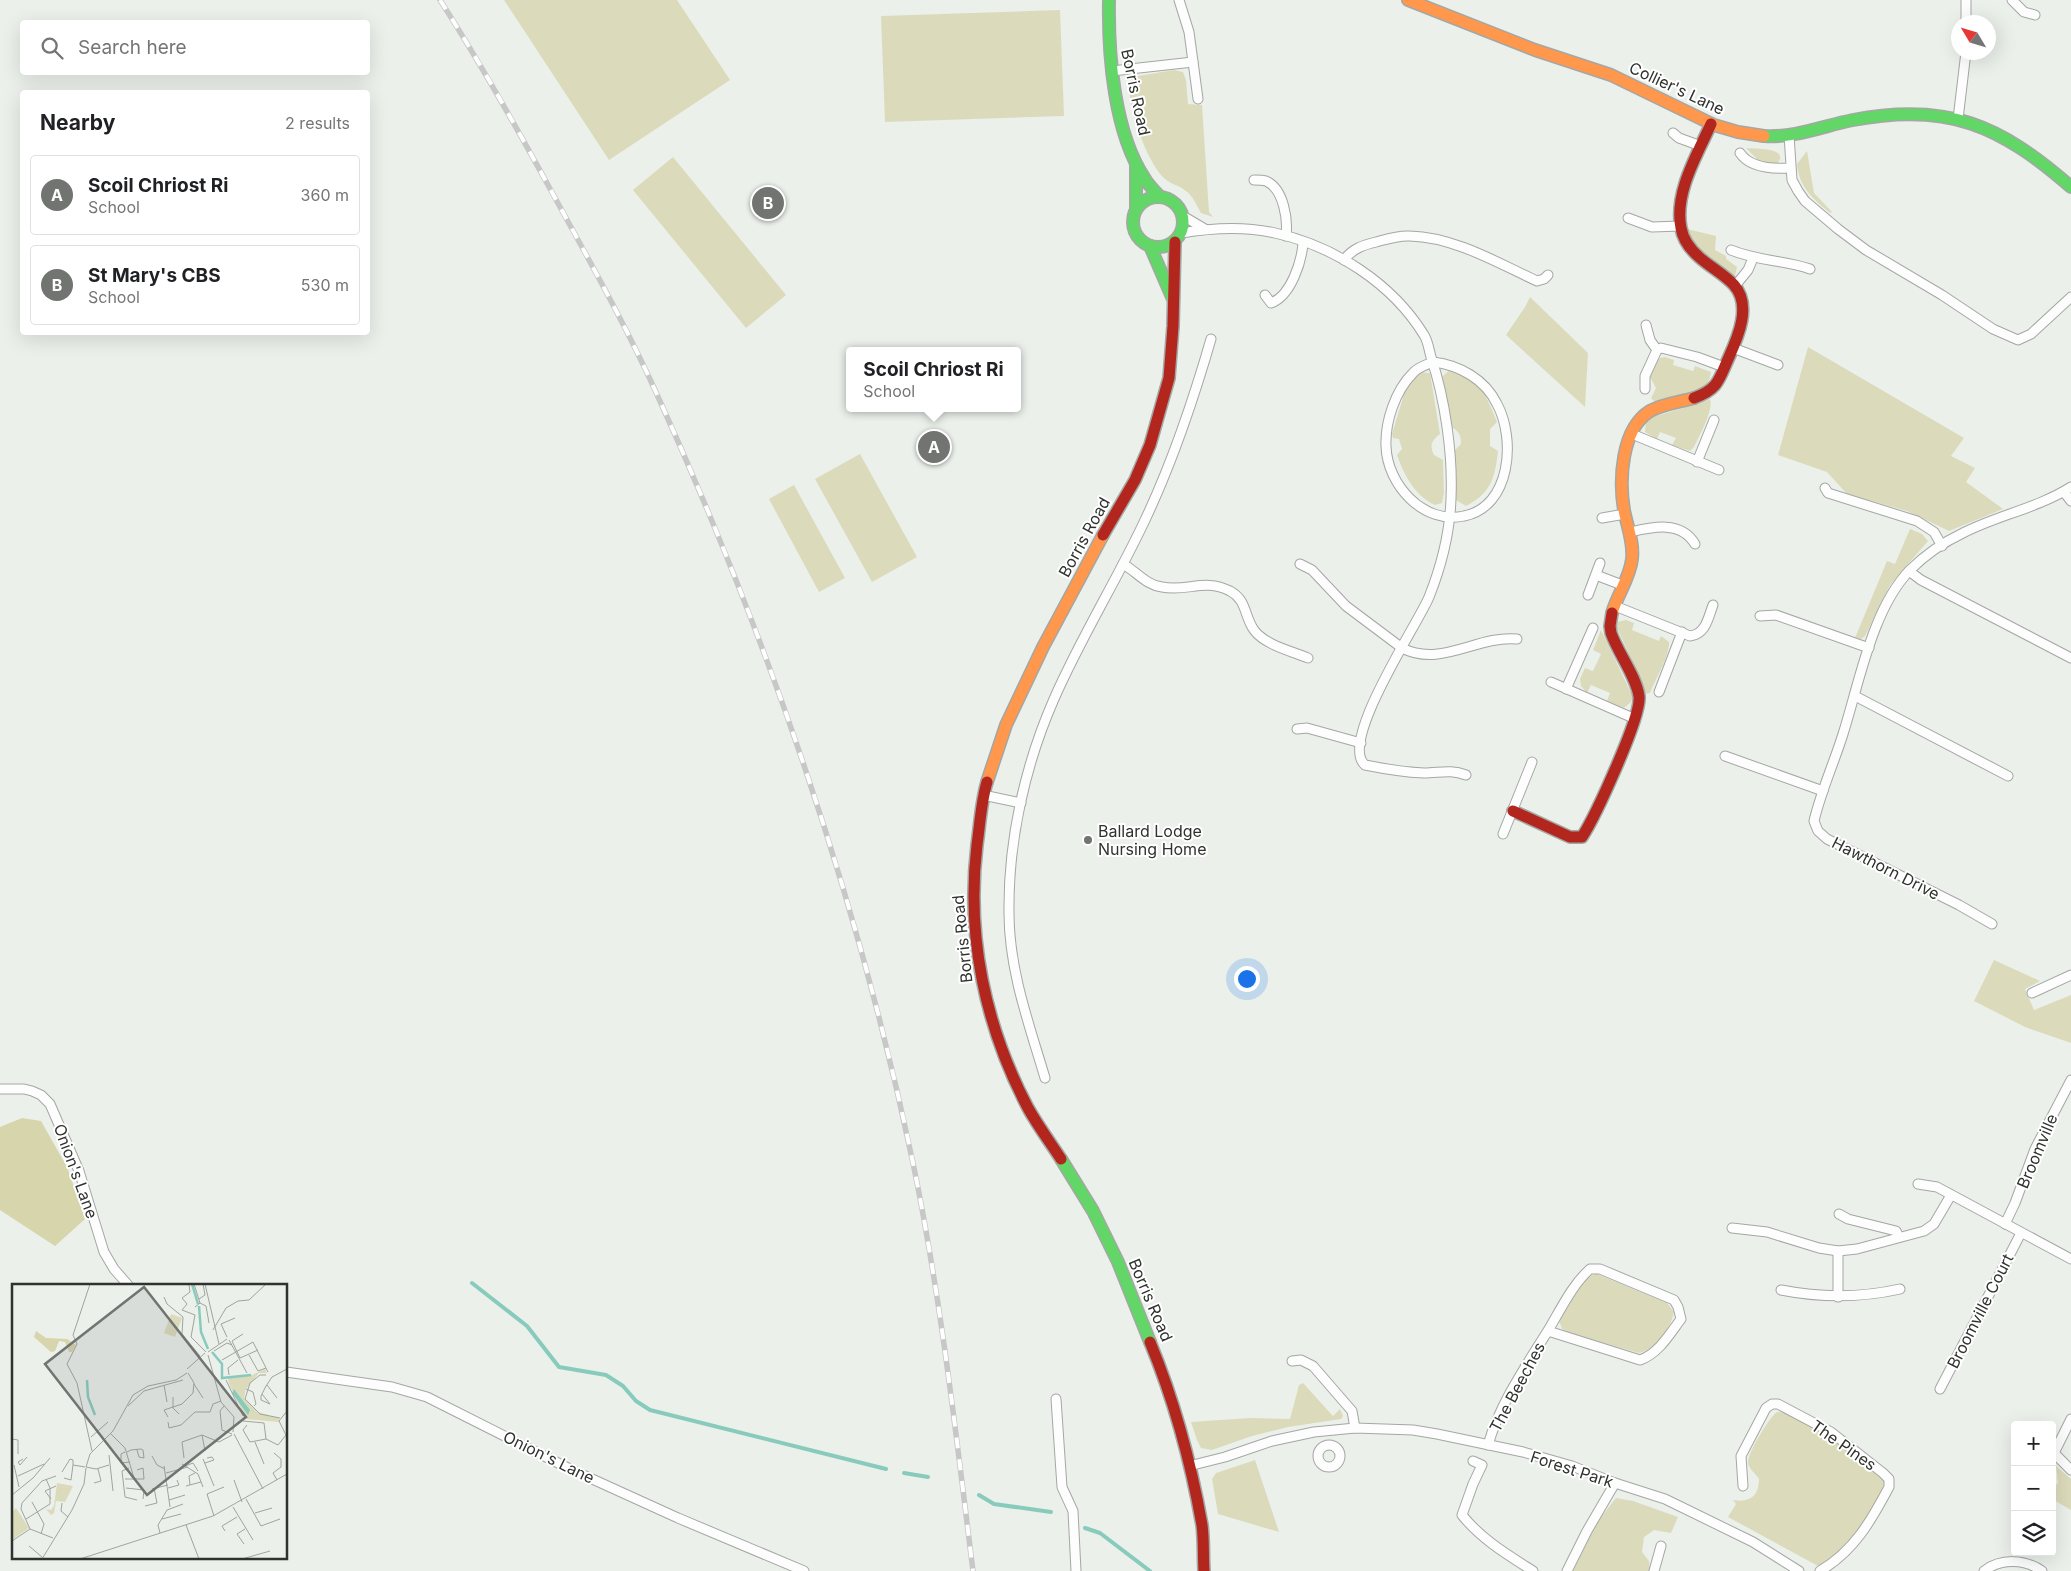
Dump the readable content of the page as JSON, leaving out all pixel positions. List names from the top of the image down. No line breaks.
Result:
{"streets":{"street":["Collier's Lane","Borris Road","Hawthorn Drive","Broomville","Onion's Lane","Broomville Court","The Beeches","The Pines","Forest Park"]},"crossings":[["Borris Road","Forest Park"],["The Beeches","Forest Park"]],"places":["Ballard Lodge Nursing Home"],"north":"top left","page":{"search":"Search here","heading":["Nearby","2 results"],"list":[{"mark":"A","name":"Scoil Chriost Ri","note":"School","value":"360 m"},{"mark":"B","name":"St Mary's CBS","note":"School","value":"530 m"}],"pins":["B","A"],"popup":["Scoil Chriost Ri","School"],"map_buttons":["+","−"]}}
